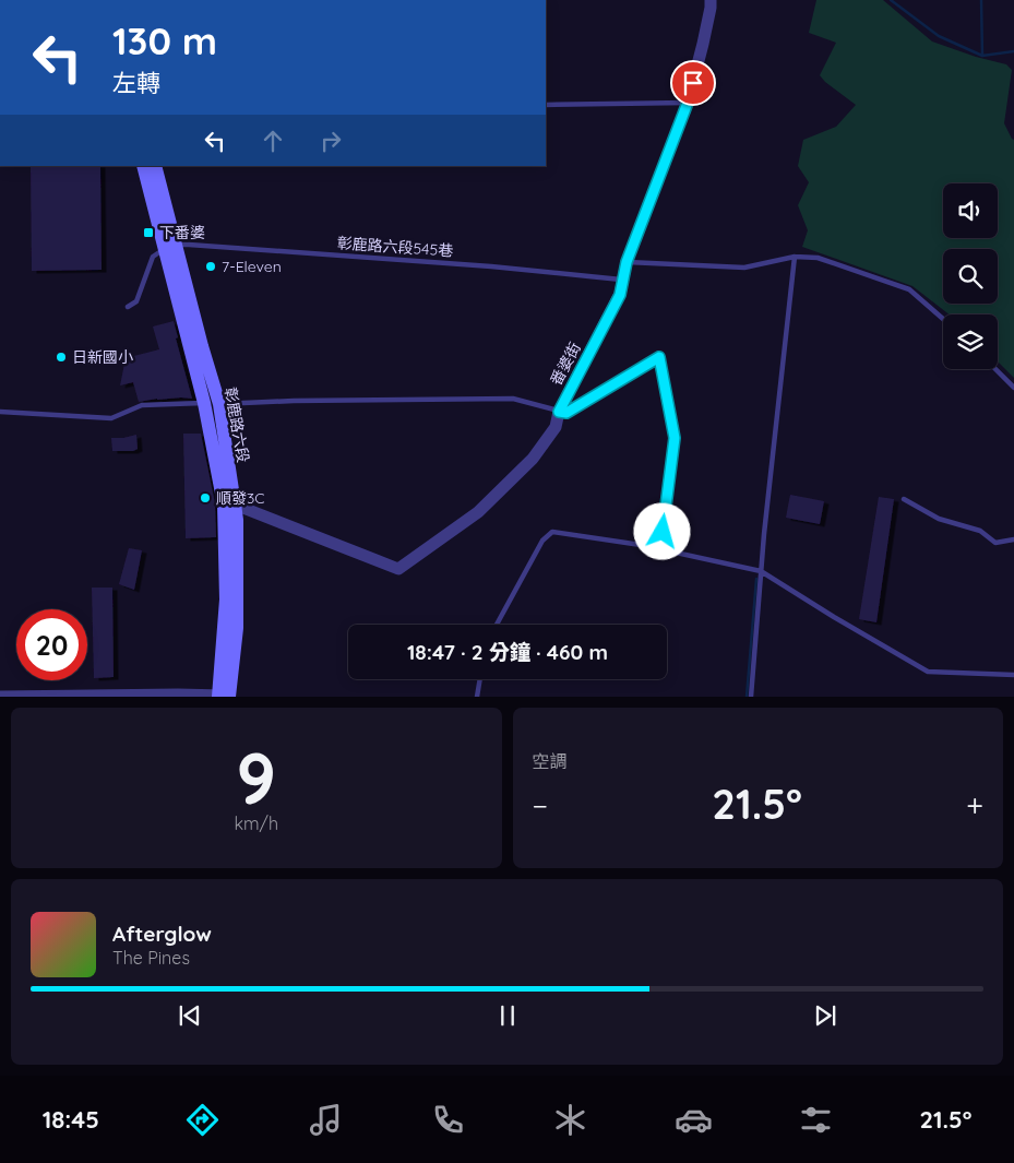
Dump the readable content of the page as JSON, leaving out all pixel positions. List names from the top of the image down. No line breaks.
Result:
{"streets":{"main road":["彰鹿路六段"],"street":["番婆街"],"lane":["彰鹿路六段545巷"]},"crossings":[["彰鹿路六段545巷","番婆街"],["彰鹿路六段545巷","彰鹿路六段"],["番婆街","彰鹿路六段"]],"places":{"transit":["下番婆"],"other":["7-Eleven","日新國小","順發3C"]},"page":{"turn":["130 m","左轉"],"limit":"20","trip":"18:47 · 2 分鐘 · 460 m","tile":[["9","km/h"],"空調"],"heat":["−","21.5°","+"],"song":["Afterglow","The Pines"],"tabs":["18:45","21.5°"]}}
